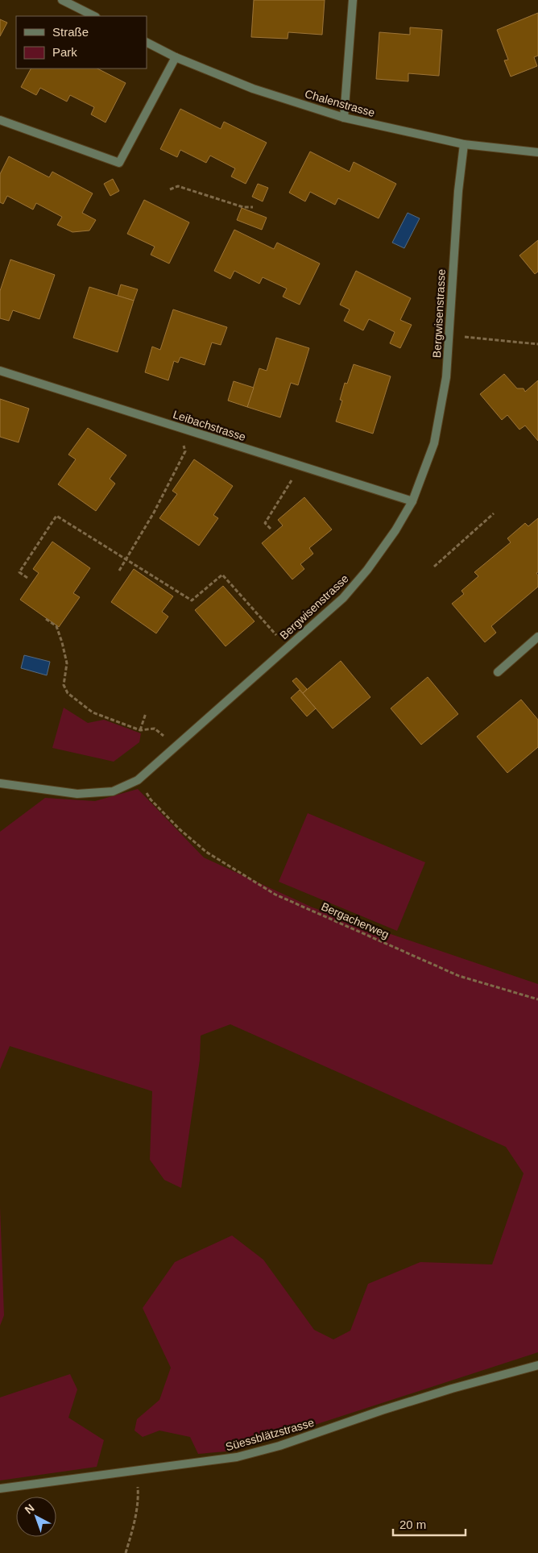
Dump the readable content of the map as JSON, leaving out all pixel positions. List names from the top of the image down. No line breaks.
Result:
{"streets":{"street":["Chalenstrasse","Bergwisenstrasse","Leibachstrasse","Süessblätzstrasse"],"path":["Bergacherweg"]},"crossings":[["Chalenstrasse","Bergwisenstrasse"],["Bergwisenstrasse","Leibachstrasse"],["Bergwisenstrasse","Bergacherweg"]],"legend":["Straße","Park"],"scale_bar":"20 m","north":"top left"}
